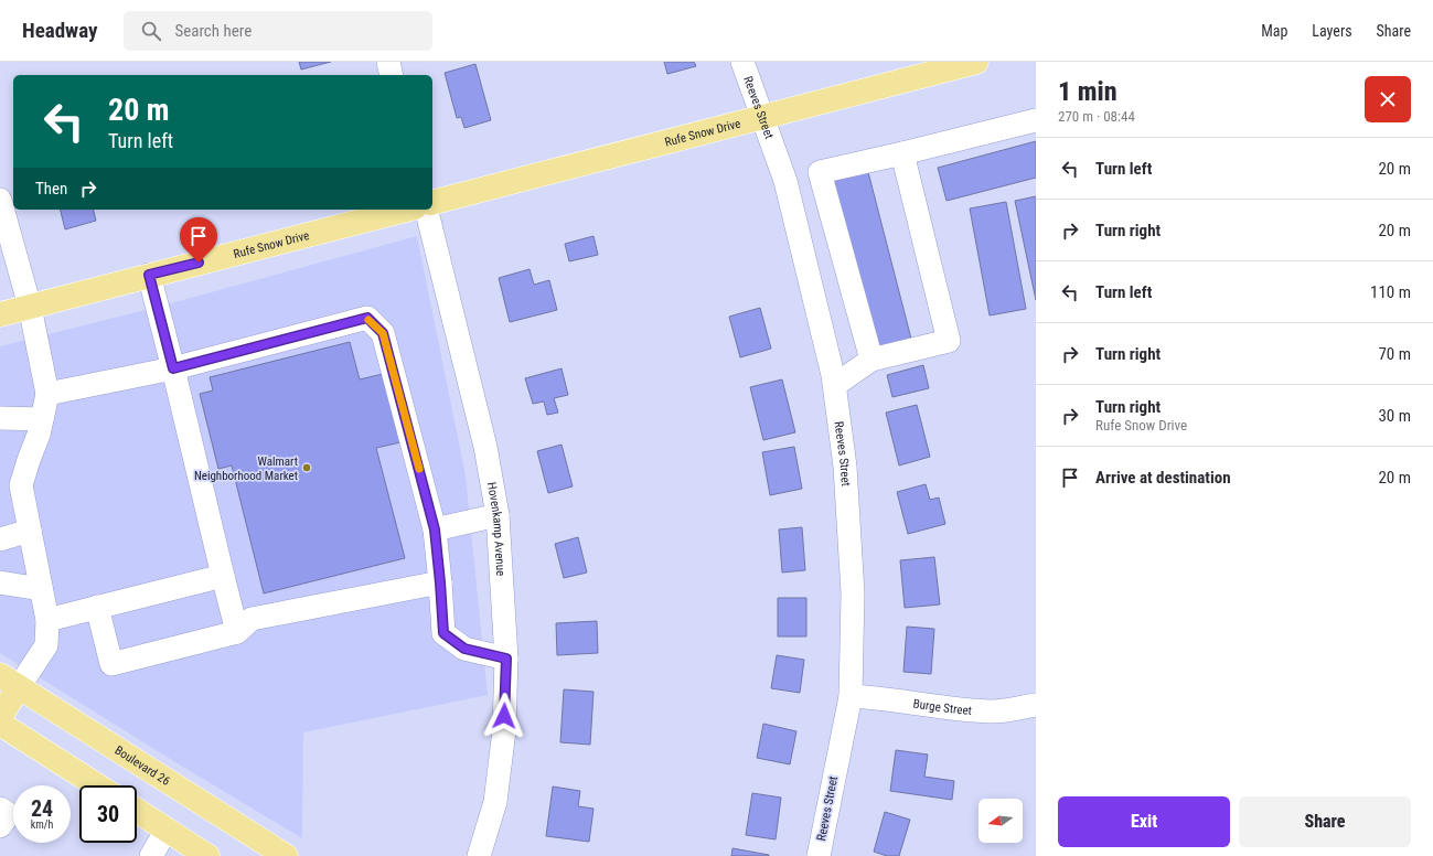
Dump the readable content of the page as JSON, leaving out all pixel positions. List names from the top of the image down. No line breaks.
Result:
{"streets":{"main road":["Rufe Snow Drive","Boulevard 26"],"street":["Reeves Street","Hovenkamp Avenue","Burge Street"]},"crossings":[["Reeves Street","Rufe Snow Drive"],["Reeves Street","Burge Street"]],"places":["Walmart Neighborhood Market"],"north":"left","page":{"header":"Headway","search":"Search here","nav":["Map","Layers","Share"],"heading":["1 min","270 m · 08:44"],"turn":["20 m","Turn left"],"list":[{"name":"Turn left","value":"20 m"},{"name":"Turn right","value":"20 m"},{"name":"Turn left","value":"110 m"},{"name":"Turn right","value":"70 m"},{"name":"Turn right","note":"Rufe Snow Drive","value":"30 m"},{"name":"Arrive at destination","value":"20 m"}],"then":"Then","speed":"24 km/h","limit":"30","buttons":["Exit","Share"]}}
